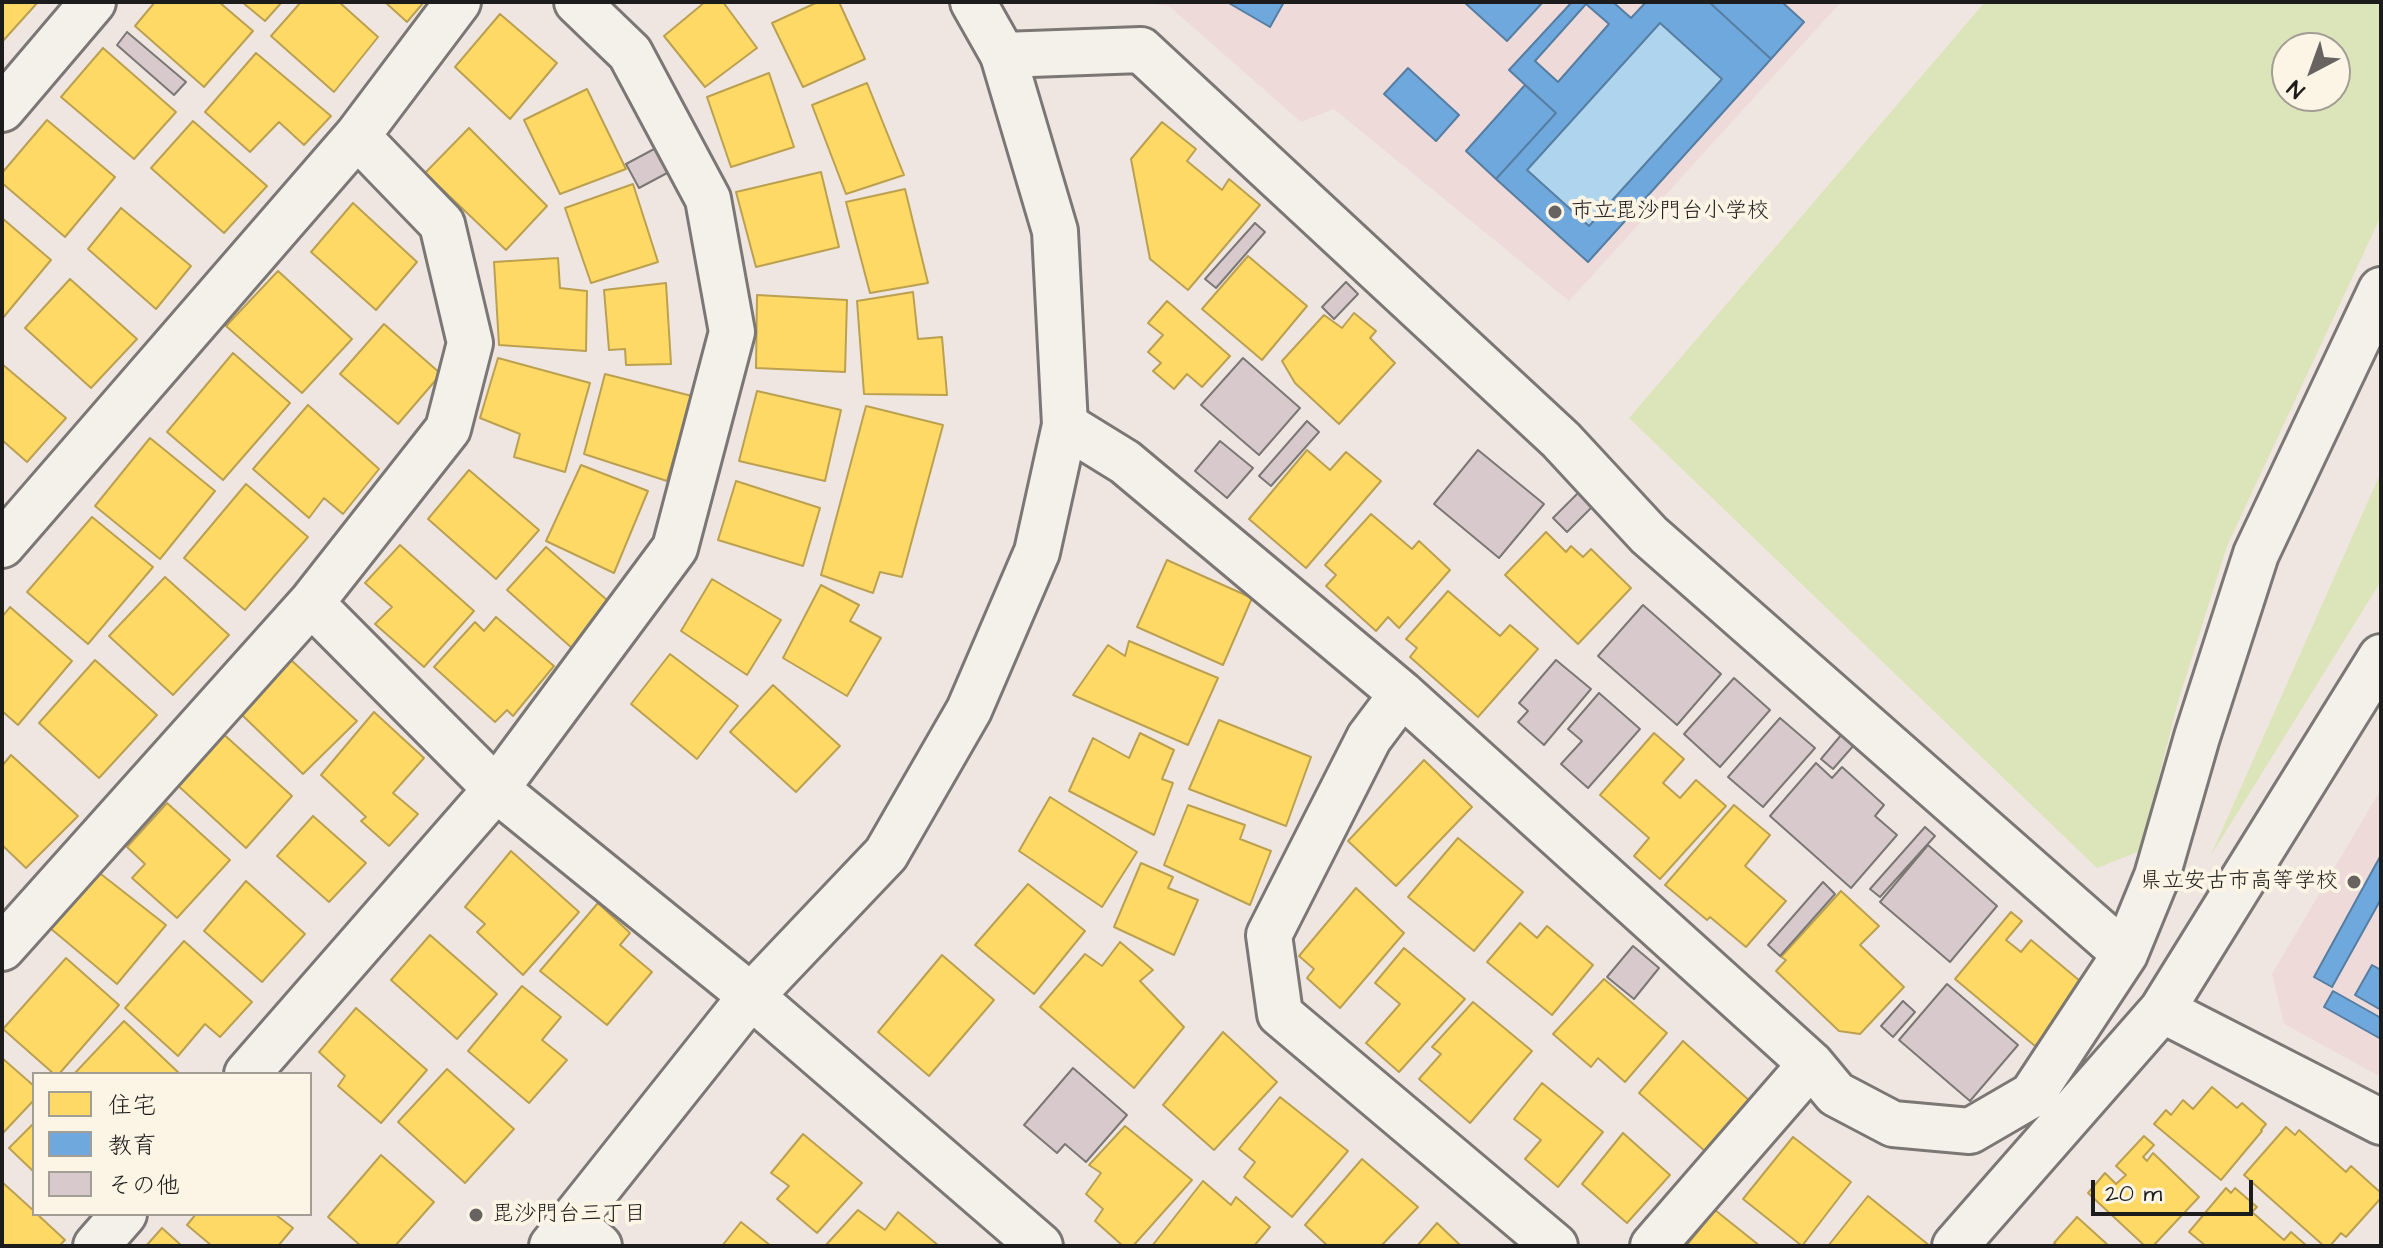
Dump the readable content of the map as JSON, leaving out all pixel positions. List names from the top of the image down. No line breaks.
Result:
{"places":["市立毘沙門台小学校","県立安古市高等学校","毘沙門台三丁目"],"legend":["住宅","教育","その他"],"scale_bar":"20 m","north":"bottom left"}
